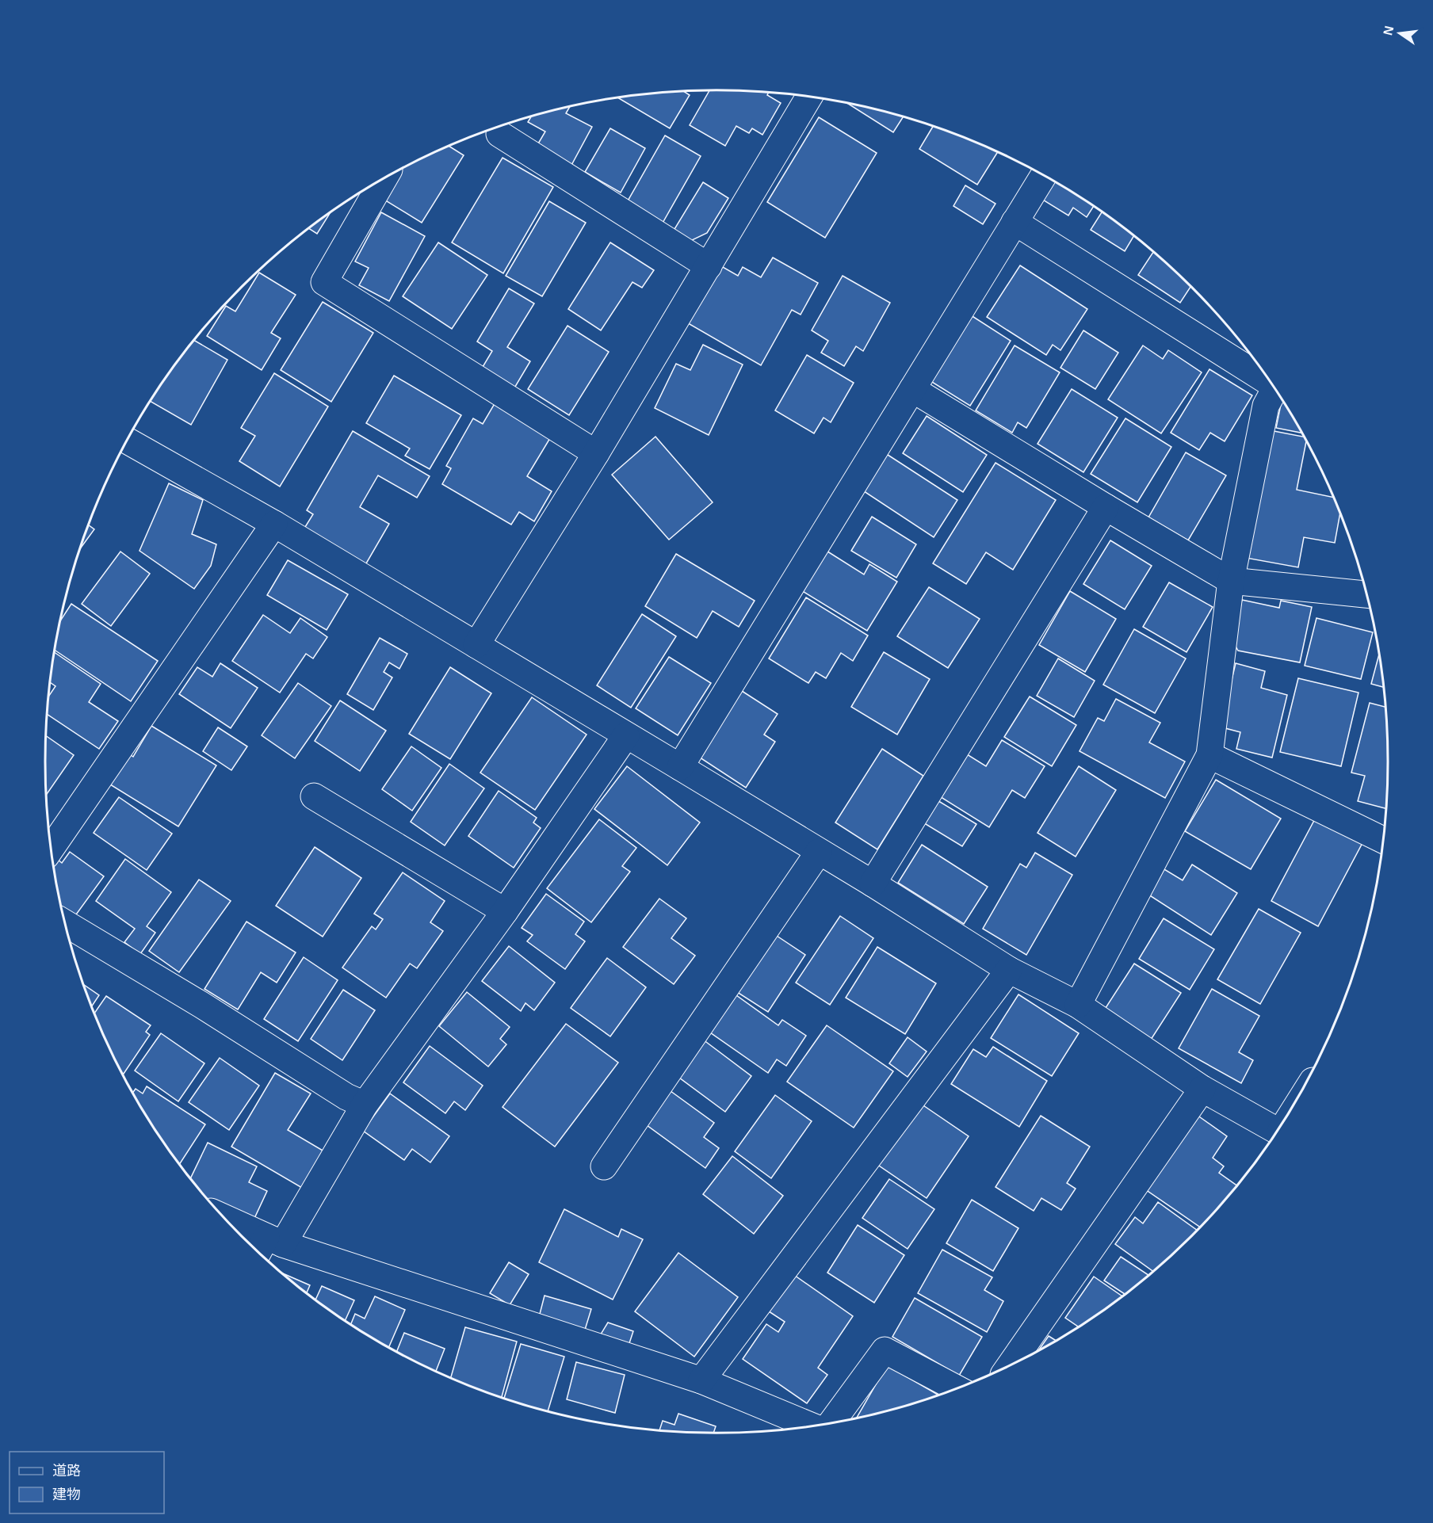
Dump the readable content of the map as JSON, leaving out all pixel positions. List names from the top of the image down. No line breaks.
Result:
{"legend":["道路","建物"],"north":"left"}
